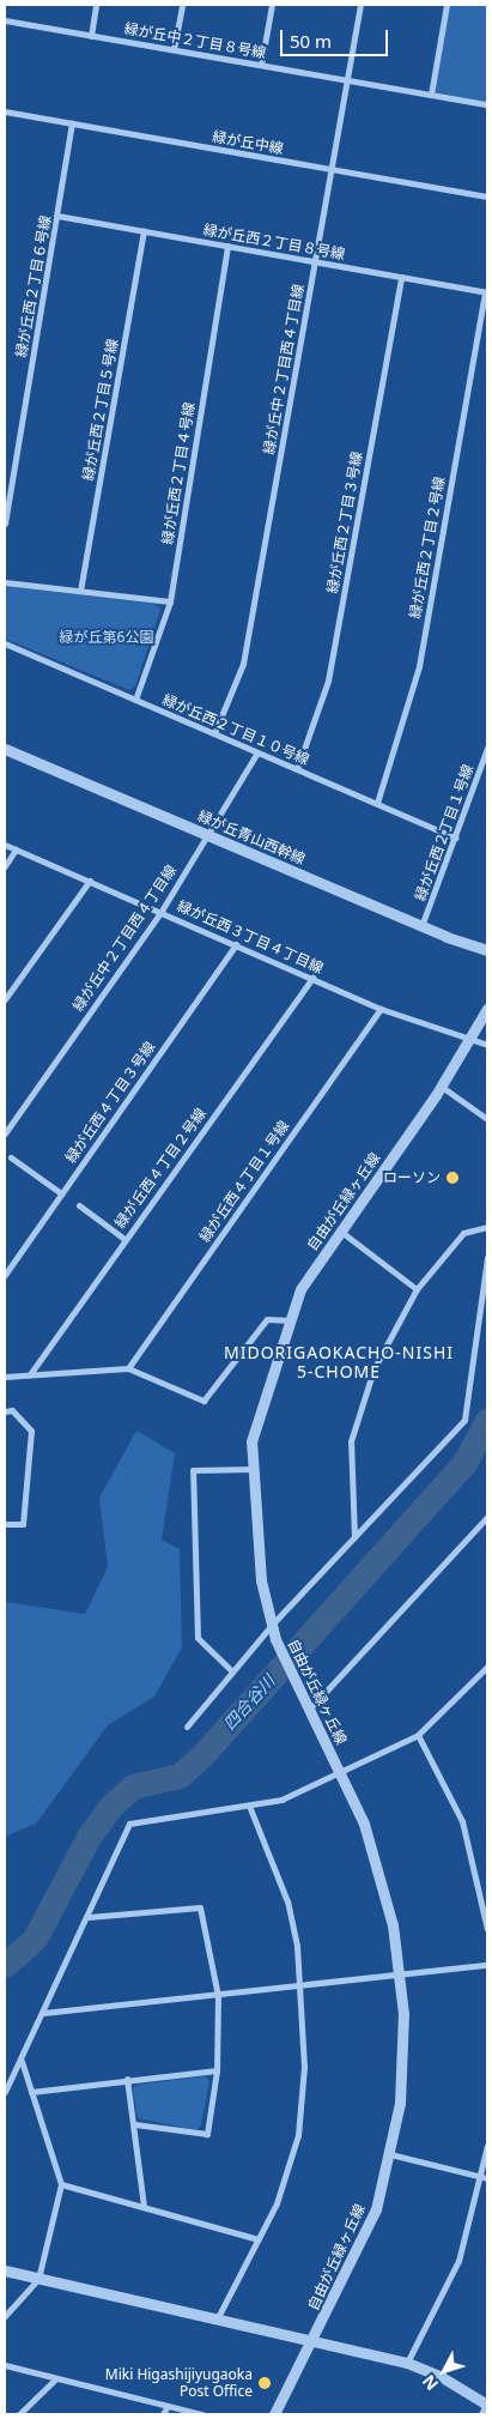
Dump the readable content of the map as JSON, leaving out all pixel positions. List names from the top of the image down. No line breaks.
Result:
{"streets":{"street":["緑が丘中２丁目８号線","緑が丘中線","緑が丘西２丁目８号線","緑が丘西２丁目６号線","緑が丘中２丁目西４丁目線","緑が丘西２丁目５号線","緑が丘西２丁目４号線","緑が丘西２丁目３号線","緑が丘西２丁目２号線","緑が丘西２丁目１０号線","緑が丘西２丁目１号線","緑が丘青山西幹線","緑が丘西３丁目４丁目線","緑が丘西４丁目３号線","緑が丘西４丁目２号線","緑が丘西４丁目１号線","自由が丘緑ヶ丘線"]},"crossings":[["緑が丘中２丁目８号線","緑が丘中２丁目西４丁目線"],["緑が丘中線","緑が丘西２丁目６号線"],["緑が丘中線","緑が丘中２丁目西４丁目線"],["緑が丘西２丁目８号線","緑が丘西２丁目６号線"],["緑が丘西２丁目８号線","緑が丘中２丁目西４丁目線"],["緑が丘西２丁目８号線","緑が丘西２丁目５号線"],["緑が丘西２丁目８号線","緑が丘西２丁目４号線"],["緑が丘西２丁目８号線","緑が丘西２丁目３号線"],["緑が丘西２丁目８号線","緑が丘西２丁目２号線"],["緑が丘中２丁目西４丁目線","緑が丘西２丁目１０号線"],["緑が丘中２丁目西４丁目線","緑が丘青山西幹線"],["緑が丘中２丁目西４丁目線","緑が丘西３丁目４丁目線"],["緑が丘西２丁目４号線","緑が丘西２丁目１０号線"],["緑が丘西２丁目３号線","緑が丘西２丁目１０号線"],["緑が丘西２丁目２号線","緑が丘西２丁目１０号線"],["緑が丘西２丁目１０号線","緑が丘西２丁目１号線"],["緑が丘西２丁目１号線","緑が丘青山西幹線"],["緑が丘西３丁目４丁目線","緑が丘西４丁目３号線"],["緑が丘西３丁目４丁目線","緑が丘西４丁目２号線"],["緑が丘西３丁目４丁目線","緑が丘西４丁目１号線"],["緑が丘西３丁目４丁目線","自由が丘緑ヶ丘線"]],"districts":["MIDORIGAOKACHO-NISHI 5-CHOME"],"water":["四合谷川"],"parks":["緑が丘第6公園"],"places":["ローソン","Miki Higashijiyugaoka Post Office"],"scale_bar":"50 m","north":"bottom left"}
